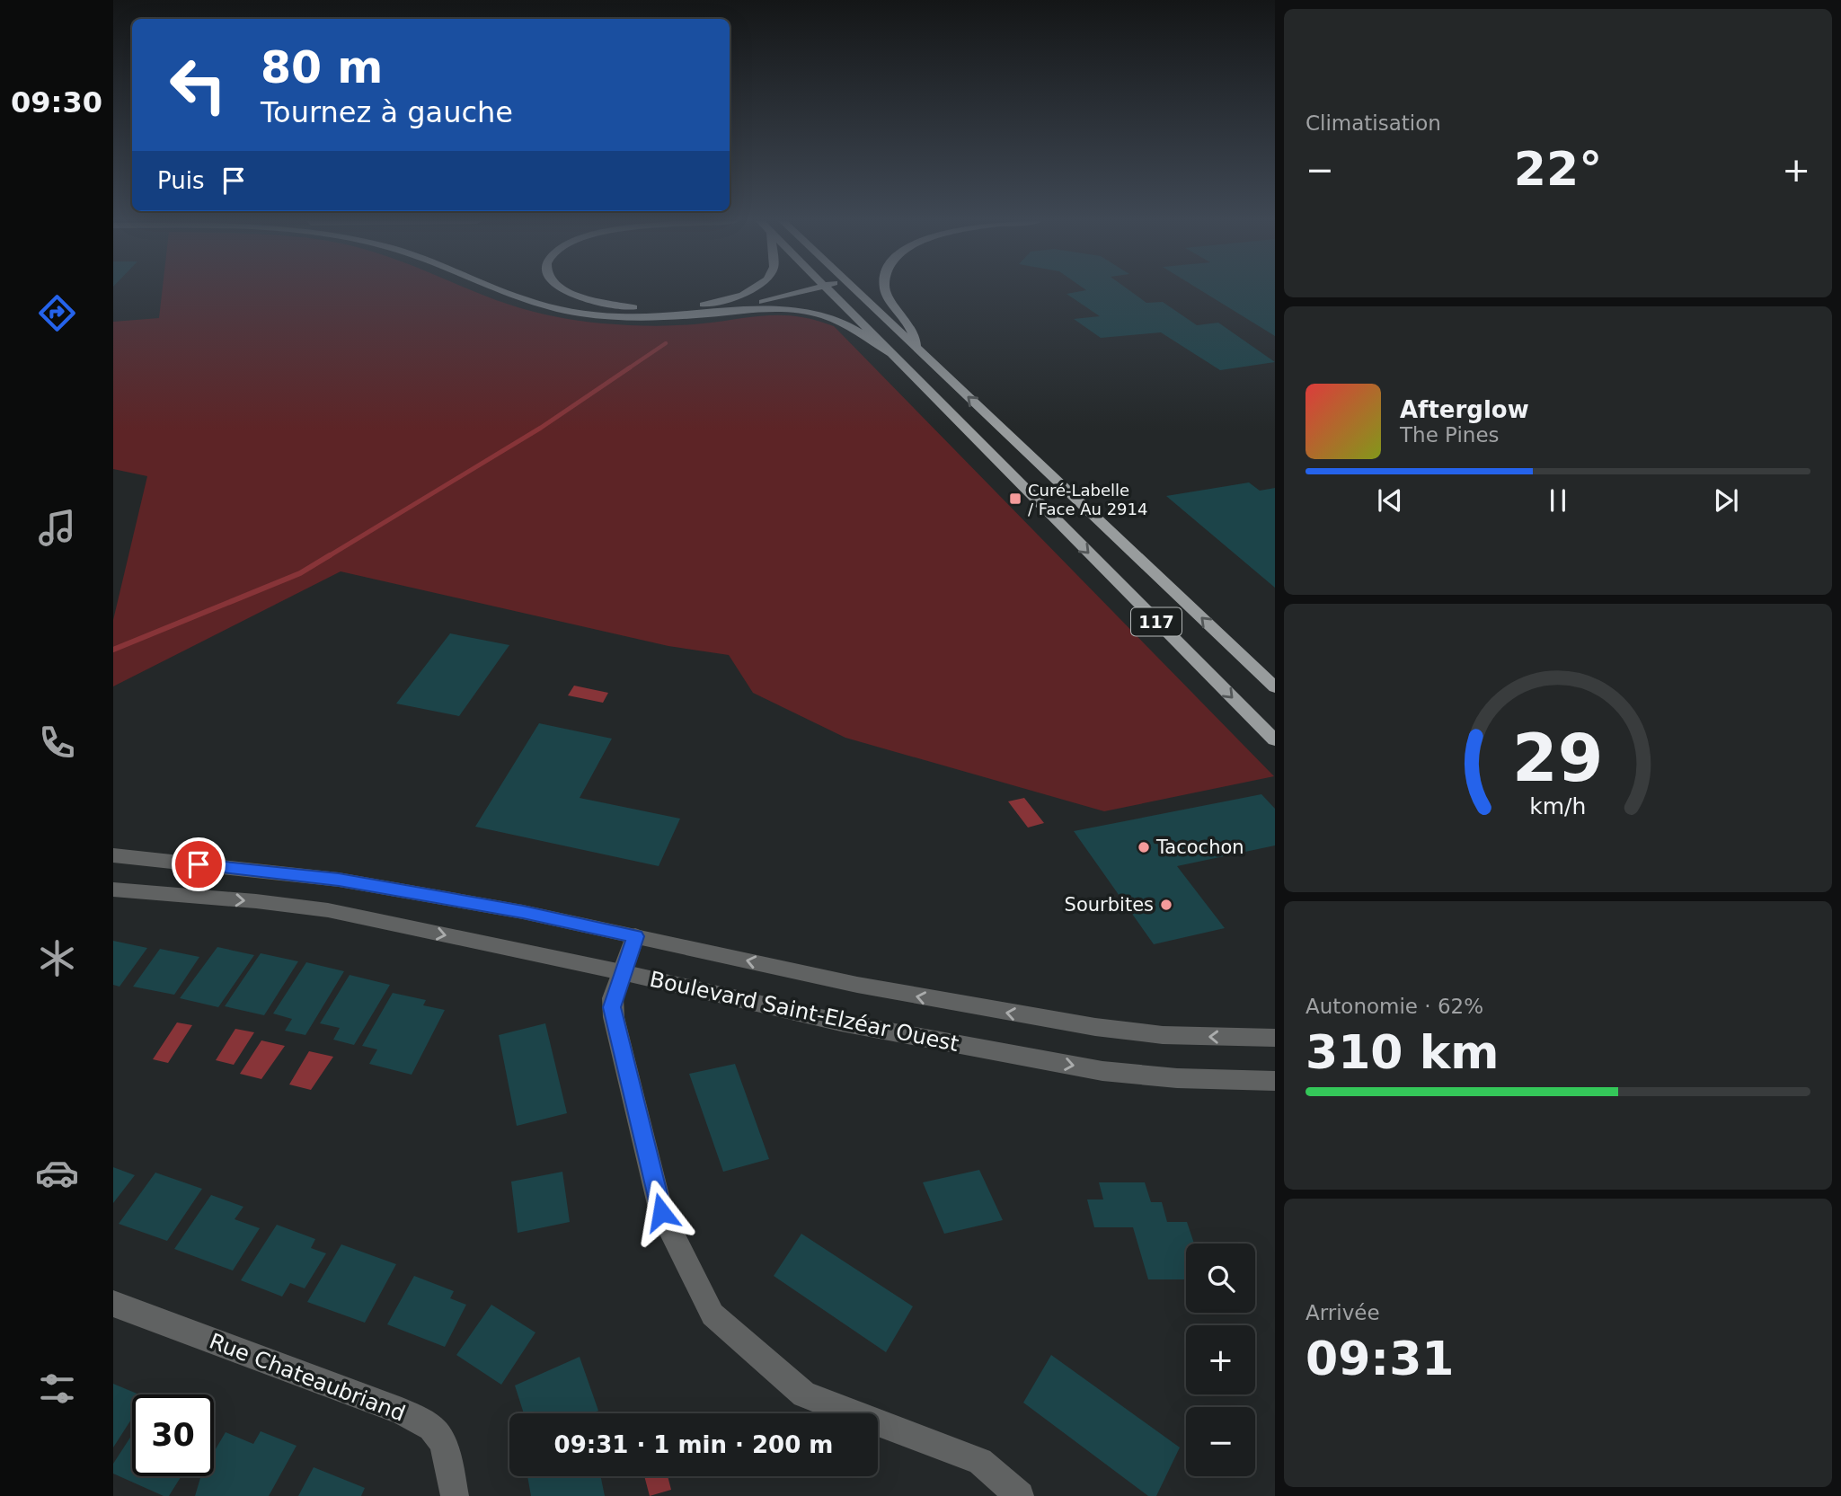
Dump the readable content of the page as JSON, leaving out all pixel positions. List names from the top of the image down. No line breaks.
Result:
{"streets":{"main road":["117"],"street":["Boulevard Saint-Elzéar Ouest","Rue Chateaubriand"]},"places":{"transit":["Curé-Labelle / Face Au 2914"],"other":["Tacochon","Sourbites"]},"page":{"tabs":"09:30","tile":["Climatisation",["Autonomie · 62%","310 km"],["Arrivée","09:31"]],"turn":["80 m","Tournez à gauche"],"heat":["−","22°","+"],"then":"Puis","song":["Afterglow","The Pines"],"map_buttons":["+","−"],"limit":"30","trip":"09:31 · 1 min · 200 m","gauge":["29","km/h"]}}
